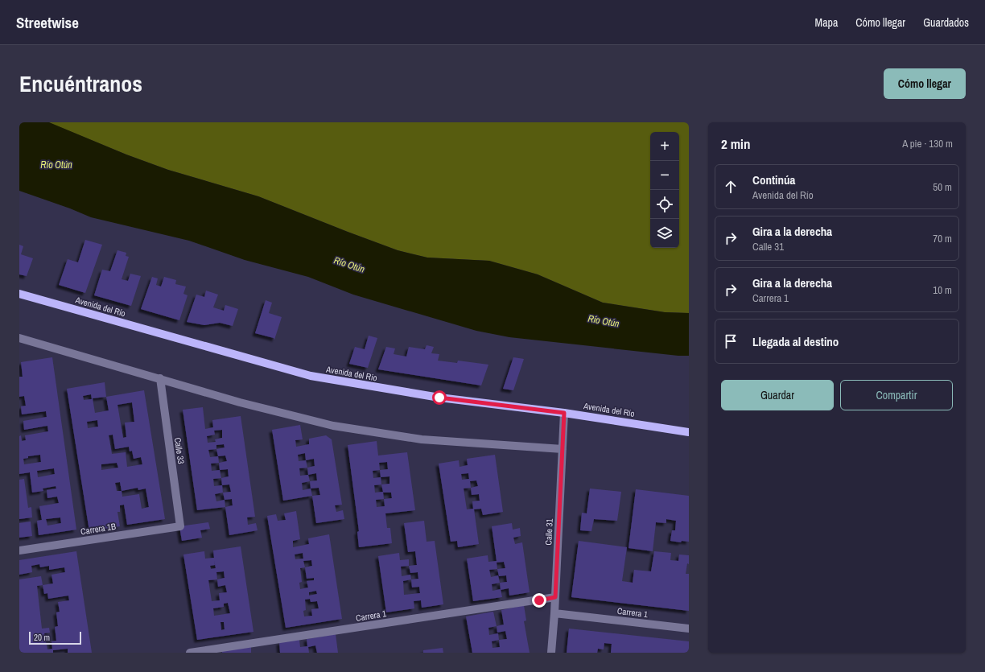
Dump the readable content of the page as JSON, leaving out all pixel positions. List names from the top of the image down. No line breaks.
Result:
{"streets":{"main road":["Avenida del Río"],"street":["Calle 33","Carrera 1B","Calle 31","Carrera 1"]},"crossings":[["Avenida del Río","Calle 31"],["Calle 33","Carrera 1B"],["Calle 31","Carrera 1"]],"water":["Río Otún"],"scale_bar":"20 m","page":{"header":"Streetwise","nav":["Mapa","Cómo llegar","Guardados"],"title":"Encuéntranos","buttons":["Cómo llegar",["Guardar","Compartir"]],"heading":["2 min","A pie · 130 m"],"map_buttons":["+","−"],"list":[["Continúa","Avenida del Río","50 m"],["Gira a la derecha","Calle 31","70 m"],["Gira a la derecha","Carrera 1","10 m"],"Llegada al destino"],"scale":"20 m"}}
